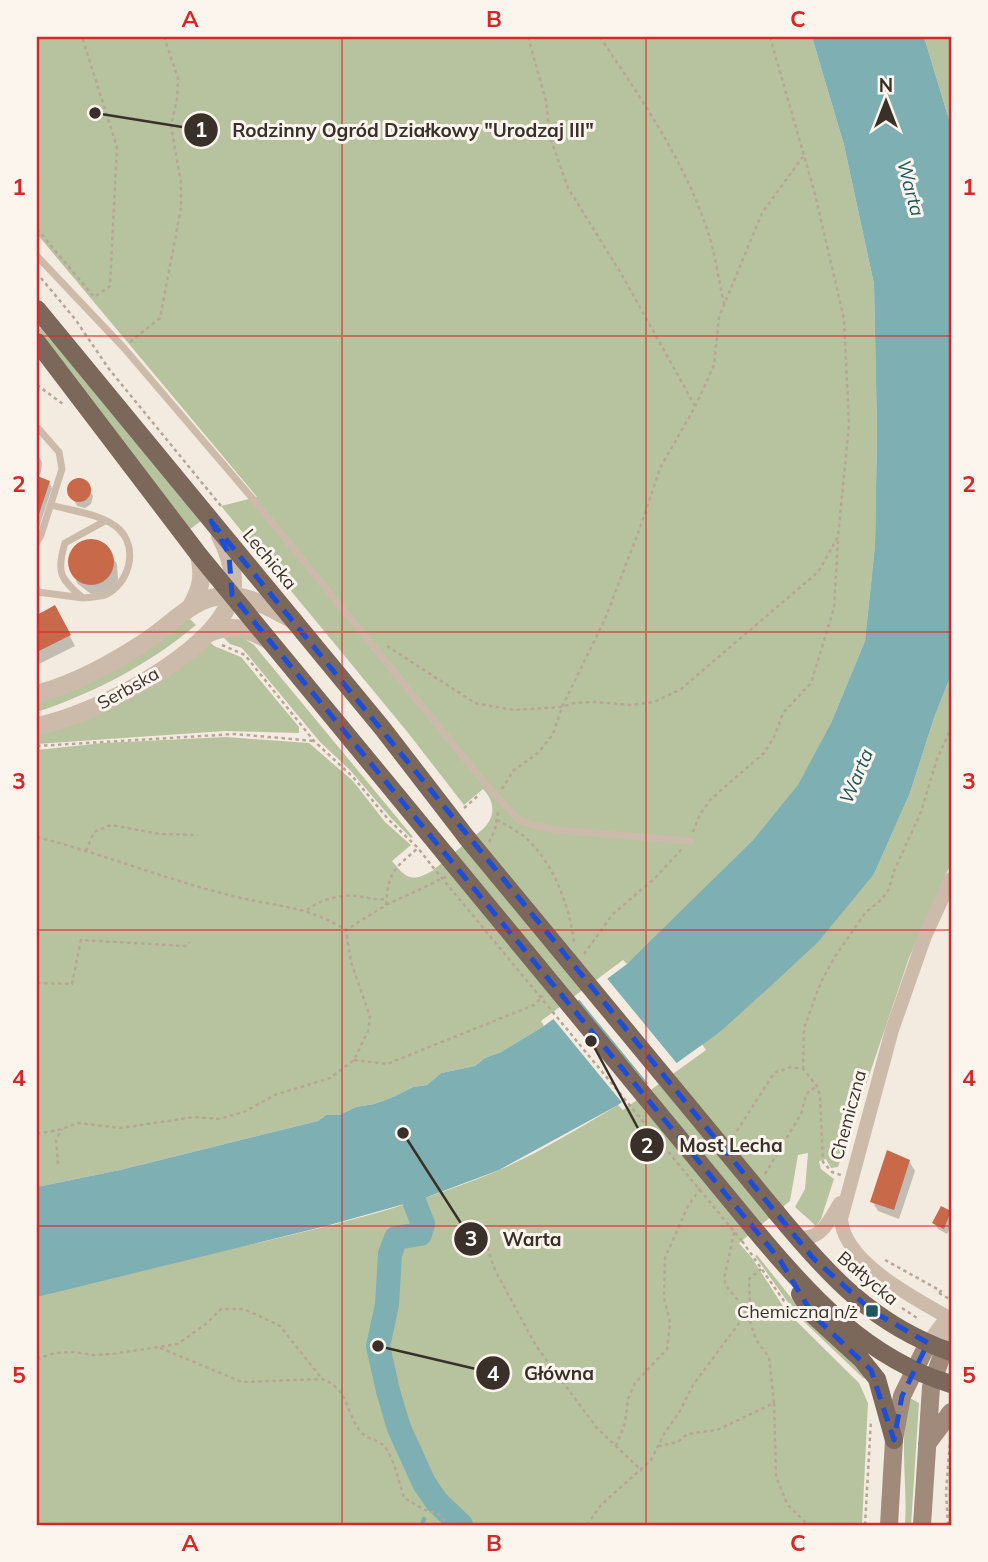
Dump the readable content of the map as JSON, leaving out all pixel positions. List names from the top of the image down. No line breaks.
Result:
{"streets":{"main road":["Lechicka","Bałtycka"],"street":["Serbska","Chemiczna"]},"crossings":[["Lechicka","Bałtycka"]],"water":["Warta"],"places":{"other":["Rodzinny Ogród Działkowy \"Urodzaj III\"","Most Lecha","Warta","Główna"],"transit":["Chemiczna n/ż"]},"north":"top","grid":{"columns":["A","B","C"],"rows":["1","2","3","4","5"]}}
